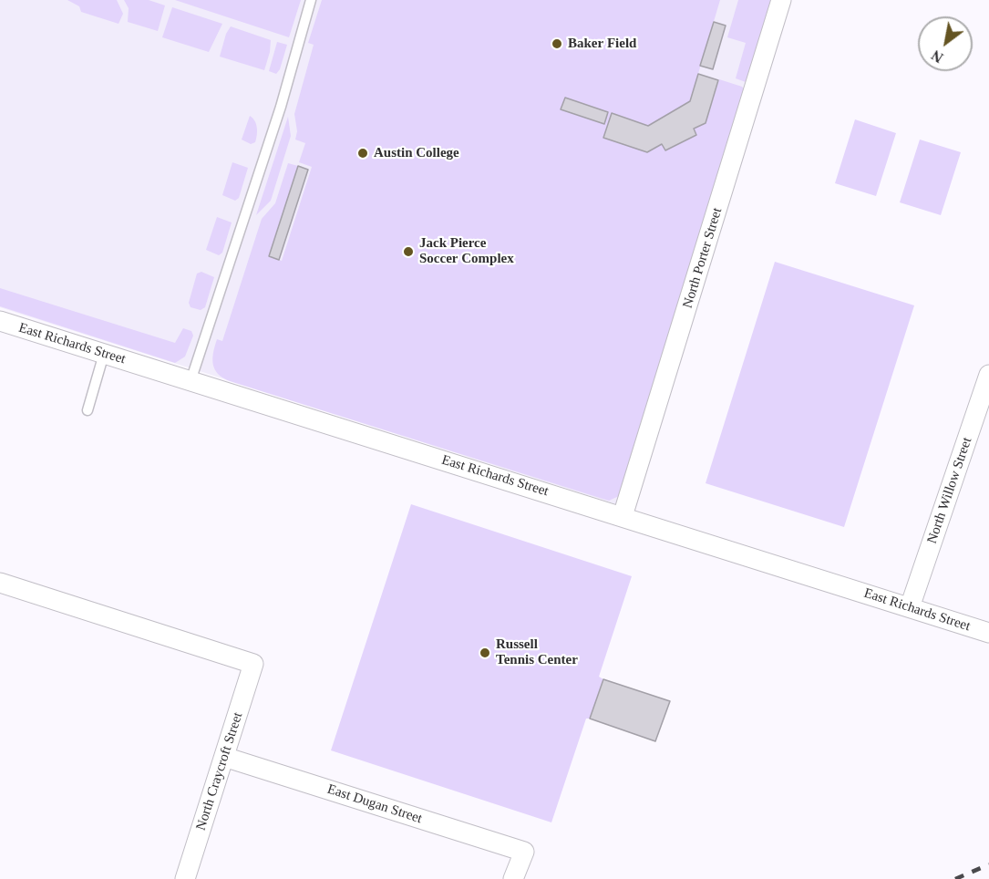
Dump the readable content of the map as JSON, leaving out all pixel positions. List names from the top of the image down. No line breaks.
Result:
{"streets":{"street":["North Porter Street","East Richards Street","North Willow Street","North Craycroft Street","East Dugan Street"]},"crossings":[["North Porter Street","East Richards Street"],["East Richards Street","North Willow Street"],["North Craycroft Street","East Dugan Street"]],"places":["Baker Field","Austin College","Jack Pierce Soccer Complex","Russell Tennis Center"],"north":"bottom left"}
